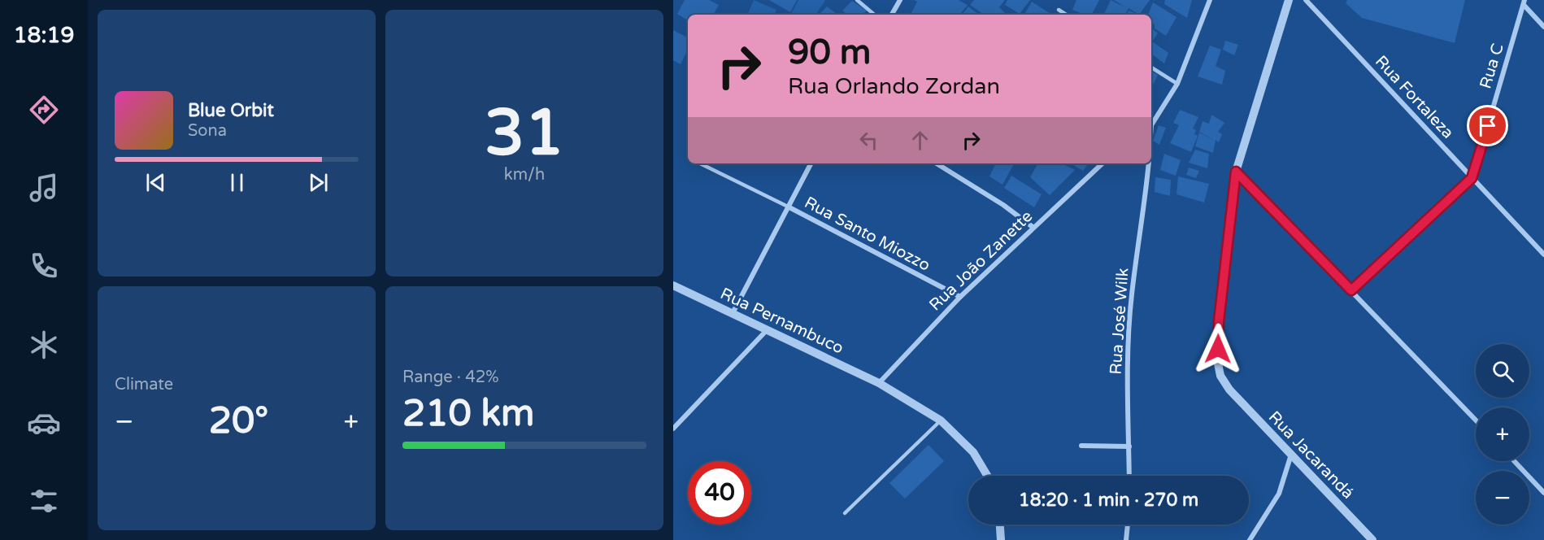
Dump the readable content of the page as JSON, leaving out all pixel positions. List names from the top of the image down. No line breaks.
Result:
{"streets":{"street":["Rua C","Rua Fortaleza","Rua Santo Miozzo","Rua João Zanette","Rua Pernambuco","Rua José Wilk","Rua Jacarandá"]},"crossings":[["Rua C","Rua Fortaleza"],["Rua Santo Miozzo","Rua João Zanette"],["Rua João Zanette","Rua Pernambuco"]],"page":{"tabs":"18:19","tile":[["31","km/h"],"Climate",["Range · 42%","210 km"]],"turn":["90 m","Rua Orlando Zordan"],"song":["Blue Orbit","Sona"],"map_buttons":["+","−"],"heat":["−","20°","+"],"limit":"40","trip":"18:20 · 1 min · 270 m"}}
